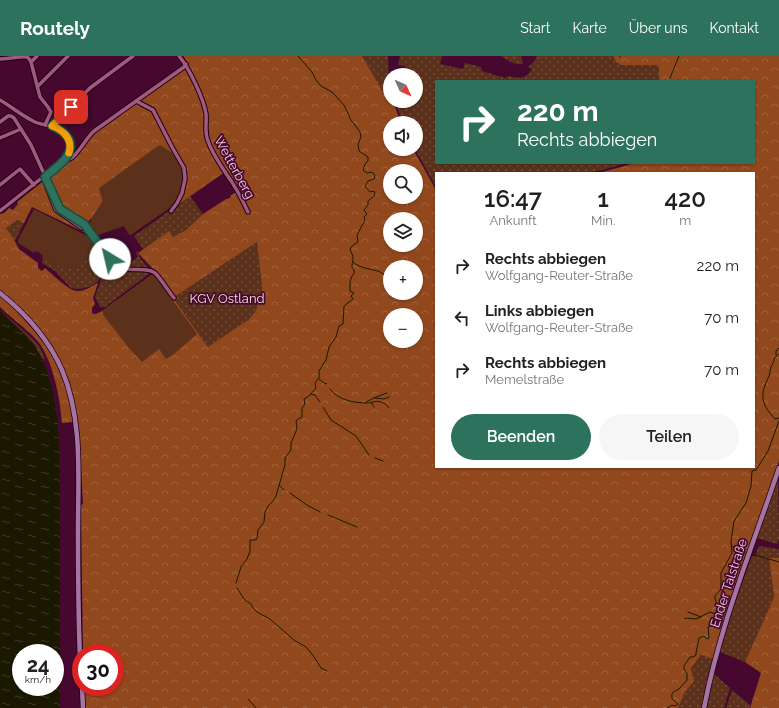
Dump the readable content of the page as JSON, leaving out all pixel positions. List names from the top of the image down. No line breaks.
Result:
{"streets":{"main road":["Ender Talstraße"],"street":["Wetterberg"]},"parks":["KGV Ostland"],"north":"bottom right","page":{"header":"Routely","nav":["Start","Karte","Über uns","Kontakt"],"map_buttons":["+","−"],"turn":["220 m","Rechts abbiegen"],"eta":["16:47","Ankunft","1","Min.","420","m"],"list":[{"name":"Rechts abbiegen","note":"Wolfgang-Reuter-Straße","value":"220 m"},{"name":"Links abbiegen","note":"Wolfgang-Reuter-Straße","value":"70 m"},{"name":"Rechts abbiegen","note":"Memelstraße","value":"70 m"}],"buttons":["Beenden","Teilen"],"speed":"24 km/h","limit":"30"}}
